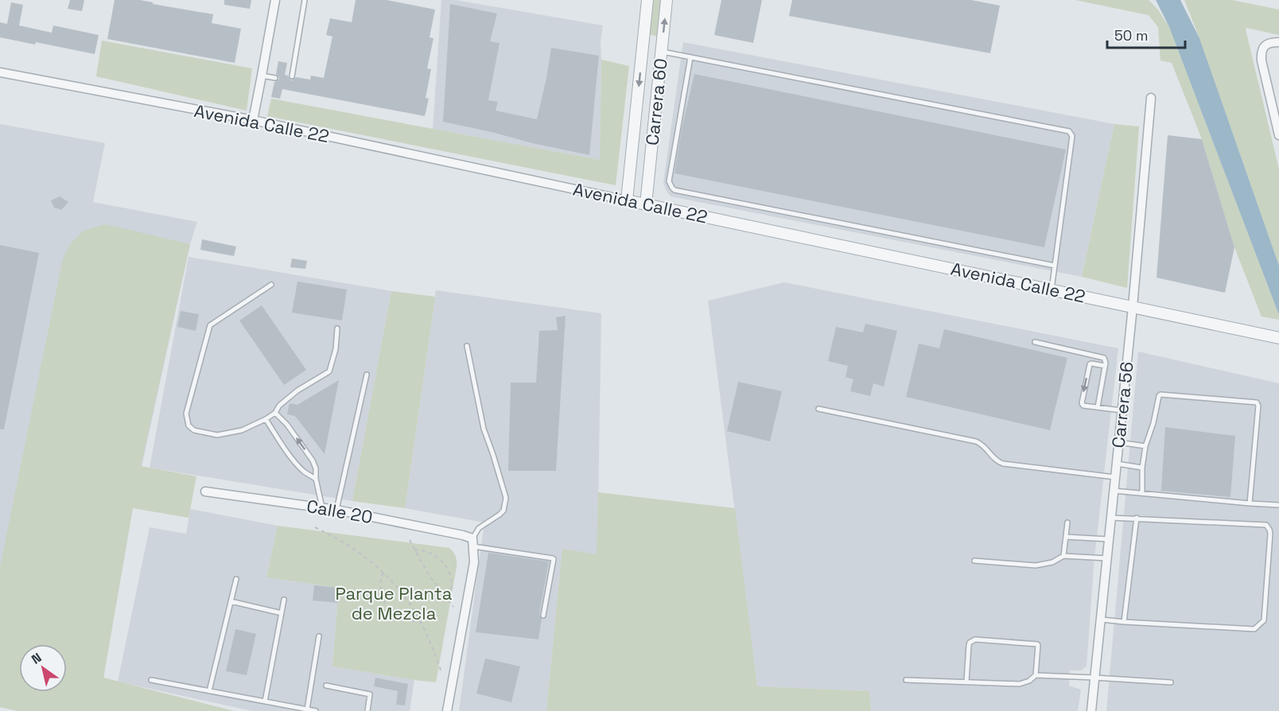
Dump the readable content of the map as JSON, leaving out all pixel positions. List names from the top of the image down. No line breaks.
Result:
{"streets":{"street":["Carrera 60","Avenida Calle 22","Carrera 56","Calle 20"]},"crossings":[["Carrera 60","Avenida Calle 22"],["Avenida Calle 22","Carrera 56"]],"parks":["Parque Planta de Mezcla"],"scale_bar":"50 m","north":"top left"}
